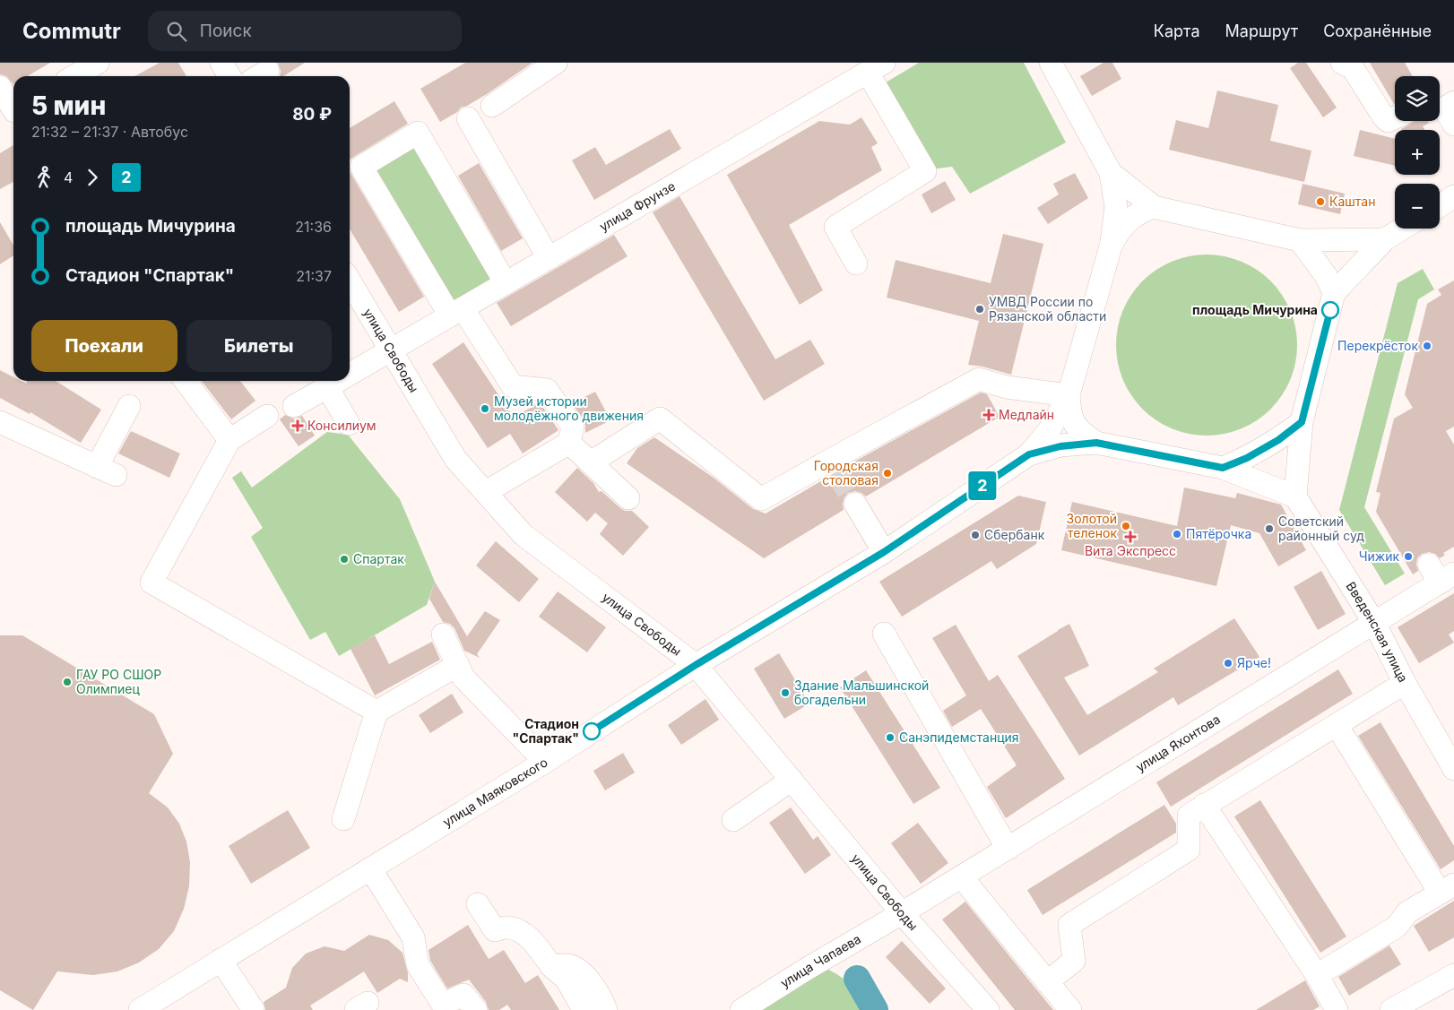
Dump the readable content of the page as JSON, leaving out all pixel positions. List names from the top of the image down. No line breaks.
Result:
{"streets":{"street":["улица Фрунзе","улица Свободы","Введенская улица","улица Яхонтова","улица Маяковского","улица Чапаева"]},"crossings":[["улица Фрунзе","улица Свободы"],["улица Свободы","улица Яхонтова"],["улица Свободы","улица Маяковского"],["улица Свободы","улица Чапаева"],["Введенская улица","улица Яхонтова"],["улица Яхонтова","улица Чапаева"]],"places":{"other":["Каштан","УМВД России по Рязанской области","площадь Мичурина","Перекрёсток","Музей истории молодёжного движения","Городская столовая","Золотой теленок","Советский районный суд","Пятёрочка","Сбербанк","Чижик","Спартак","Ярче!","ГАУ РО СШОР Олимпиец","Здание Мальшинской богадельни","Стадион \"Спартак\"","Санэпидемстанция"],"health":["Медлайн","Консилиум","Вита Экспресс"]},"lines":["bus line 2"],"page":{"header":"Commutr","search":"Поиск","nav":["Карта","Маршрут","Сохранённые"],"on_map":"2","map_buttons":["+","−"],"heading":["5 мин","21:32 – 21:37 · Автобус","80 ₽"],"legs":["4","2"],"list":[{"name":"площадь Мичурина","value":"21:36"},{"name":"Стадион \"Спартак\"","value":"21:37"}],"buttons":["Поехали","Билеты"]}}
